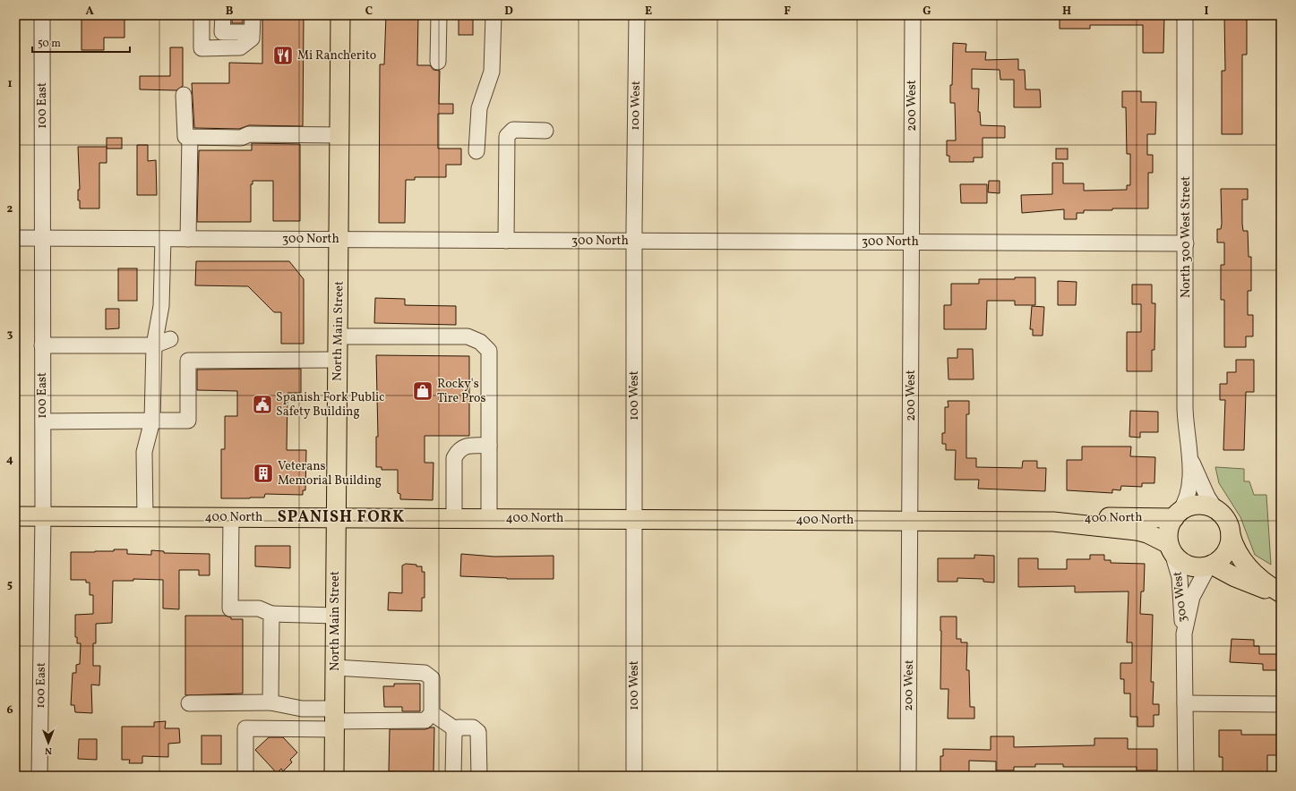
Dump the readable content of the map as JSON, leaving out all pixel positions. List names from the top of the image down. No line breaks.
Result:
{"streets":{"main road":["North Main Street","400 North"],"street":["100 East","100 West","200 West","North 300 West Street","300 North","300 West"]},"crossings":[["100 East","300 North"],["100 East","400 North"],["100 West","300 North"],["100 West","400 North"],["200 West","300 North"],["200 West","400 North"],["North 300 West Street","300 North"],["300 North","North Main Street"],["North Main Street","400 North"],["400 North","300 West"]],"districts":["SPANISH FORK"],"places":{"restaurant":["Mi Rancherito"],"shop":["Rocky's Tire Pros"],"public building":["Spanish Fork Public Safety Building"],"building":["Veterans Memorial Building"]},"scale_bar":"50 m","north":"bottom","grid":{"columns":["A","B","C","D","E","F","G","H","I"],"rows":["1","2","3","4","5","6"]}}
